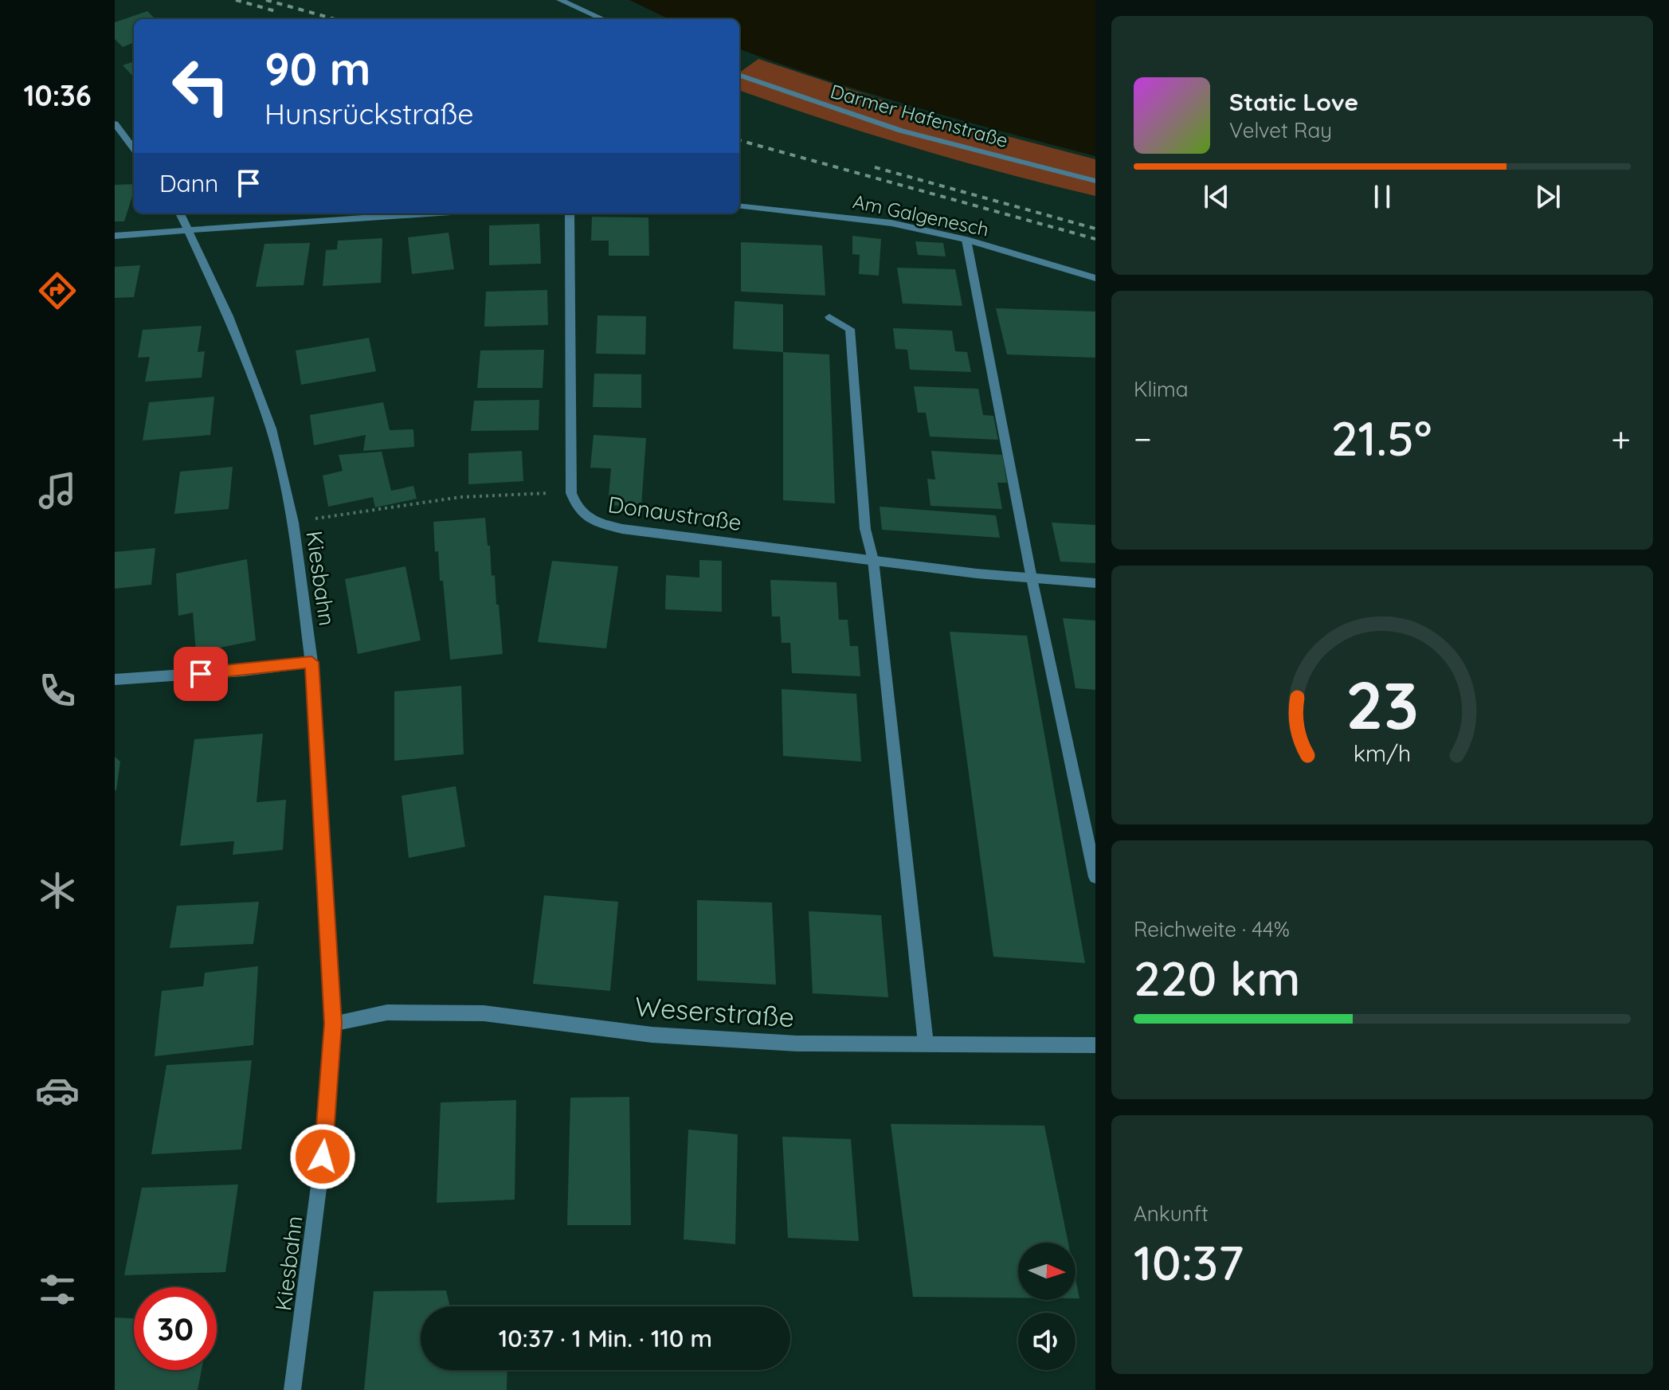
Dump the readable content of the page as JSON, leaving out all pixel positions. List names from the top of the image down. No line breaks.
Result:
{"streets":{"street":["Darmer Hafenstraße","Am Galgenesch","Donaustraße","Kiesbahn","Weserstraße"]},"crossings":[["Kiesbahn","Weserstraße"]],"north":"right","page":{"tabs":"10:36","turn":["90 m","Hunsrückstraße"],"song":["Static Love","Velvet Ray"],"then":"Dann","tile":["Klima",["Reichweite · 44%","220 km"],["Ankunft","10:37"]],"heat":["−","21.5°","+"],"limit":"30","trip":"10:37 · 1 Min. · 110 m","gauge":["23","km/h"]}}
